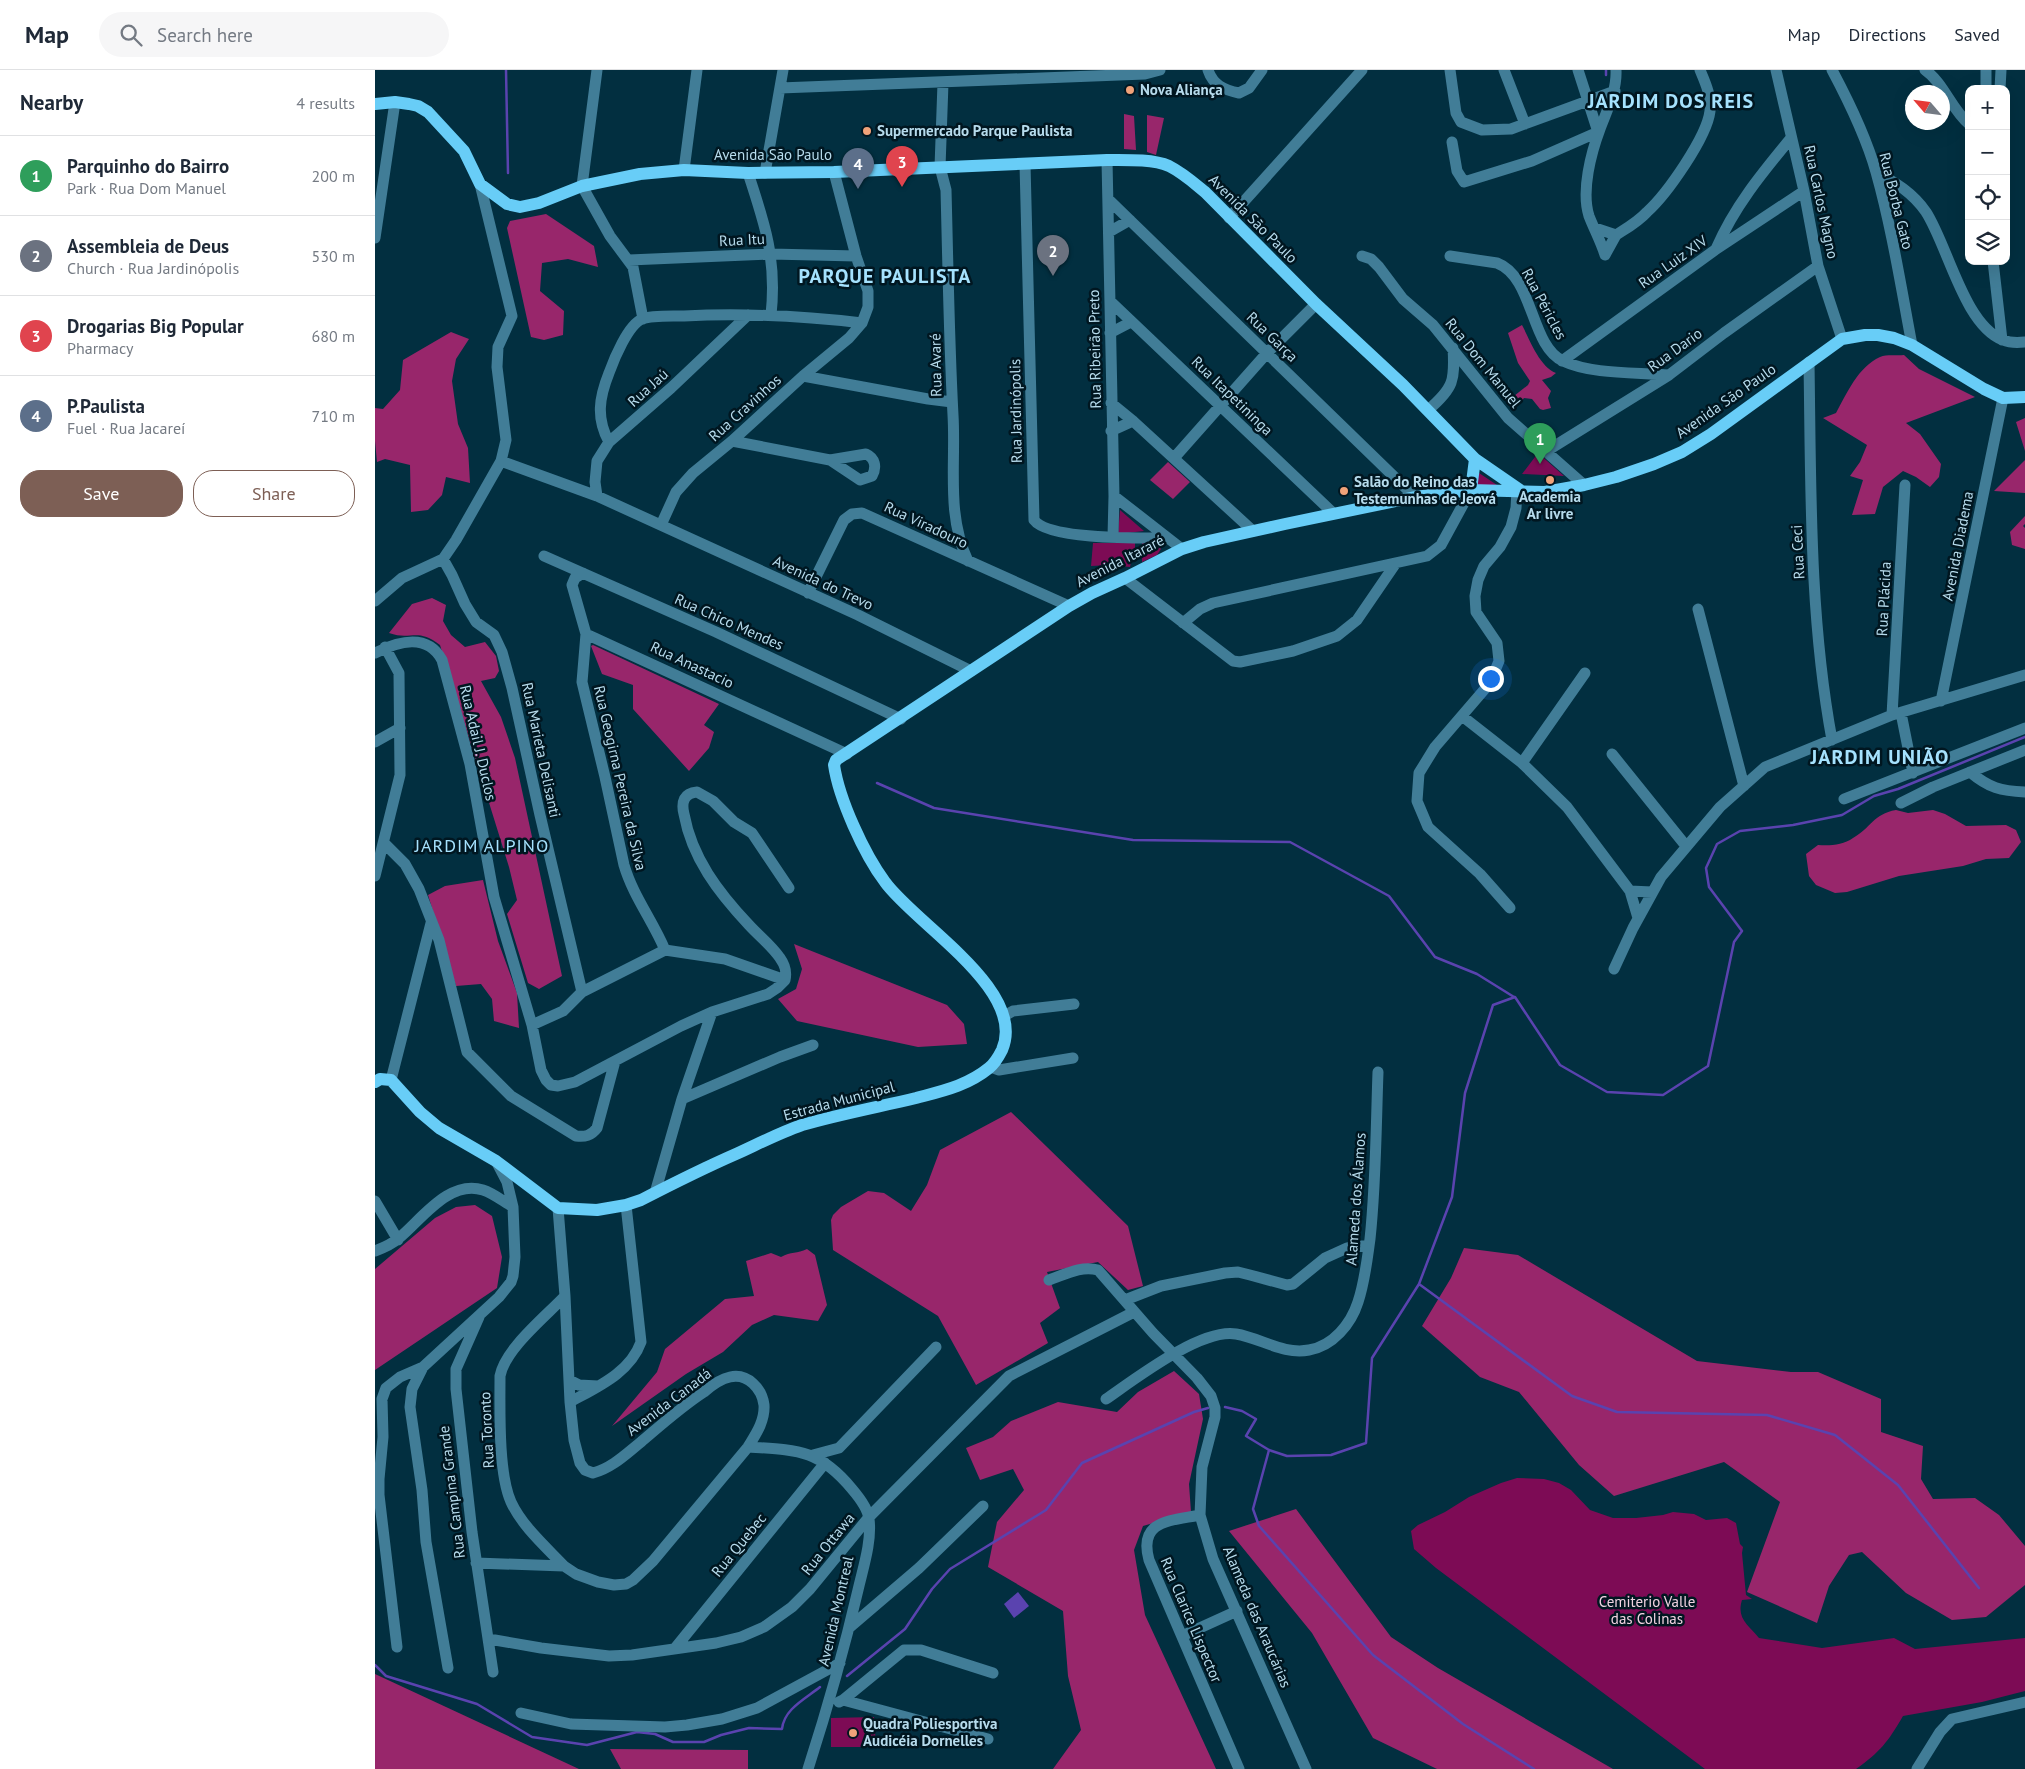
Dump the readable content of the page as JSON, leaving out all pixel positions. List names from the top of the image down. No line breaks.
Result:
{"streets":{"main road":["Avenida São Paulo","Avenida Itararé","Estrada Municipal"],"street":["Rua Borba Gato","Rua Carlos Magno","Rua Itu","Rua Luiz XIV","Rua Péricles","Rua Garça","Rua Ribeirão Preto","Rua Dario","Rua Dom Manuel","Rua Avaré","Rua Jaú","Rua Itapetininga","Rua Cravinhos","Rua Jardinópolis","Rua Viradouro","Avenida Diadema","Rua Ceci","Avenida do Trevo","Rua Plácida","Rua Chico Mendes","Rua Anastacio","Rua Adail J. Duclos","Rua Marieta Delisanti","Rua Geogirna Pereira da Silva","Alameda dos Álamos","Avenida Canadá","Rua Toronto","Rua Campina Grande","Rua Ottawa","Rua Quebec","Avenida Montreal","Alameda das Araucárias","Rua Clarice Lispector"]},"crossings":[["Avenida São Paulo","Rua Borba Gato"],["Avenida São Paulo","Rua Carlos Magno"],["Avenida São Paulo","Rua Ribeirão Preto"],["Avenida São Paulo","Rua Dom Manuel"],["Avenida São Paulo","Rua Avaré"],["Avenida São Paulo","Rua Jardinópolis"],["Avenida São Paulo","Avenida Diadema"],["Avenida São Paulo","Rua Ceci"],["Avenida São Paulo","Avenida Itararé"],["Rua Carlos Magno","Rua Luiz XIV"],["Rua Carlos Magno","Rua Dario"],["Rua Luiz XIV","Rua Péricles"],["Rua Péricles","Rua Dario"],["Rua Garça","Rua Ribeirão Preto"],["Rua Garça","Avenida Itararé"],["Rua Ribeirão Preto","Rua Itapetininga"],["Rua Ribeirão Preto","Rua Jardinópolis"],["Rua Dario","Rua Dom Manuel"],["Rua Avaré","Rua Viradouro"],["Rua Jaú","Avenida do Trevo"],["Rua Itapetininga","Avenida Itararé"],["Rua Cravinhos","Avenida do Trevo"],["Rua Viradouro","Avenida Itararé"],["Rua Viradouro","Avenida do Trevo"],["Avenida Itararé","Avenida do Trevo"],["Avenida Itararé","Rua Chico Mendes"],["Avenida Itararé","Rua Anastacio"],["Avenida Itararé","Estrada Municipal"],["Rua Anastacio","Rua Geogirna Pereira da Silva"],["Estrada Municipal","Avenida Canadá"],["Alameda dos Álamos","Alameda das Araucárias"],["Avenida Canadá","Rua Toronto"],["Avenida Canadá","Rua Campina Grande"],["Rua Campina Grande","Rua Ottawa"],["Rua Ottawa","Rua Quebec"],["Rua Ottawa","Avenida Montreal"],["Rua Ottawa","Alameda das Araucárias"],["Alameda das Araucárias","Rua Clarice Lispector"]],"districts":["JARDIM DOS REIS","PARQUE PAULISTA","JARDIM UNIÃO","JARDIM ALPINO"],"parks":["Cemiterio Valle das Colinas"],"places":["Nova Aliança","Supermercado Parque Paulista","Academia Ar livre","Salão do Reino das Testemunhas de Jeová","Quadra Poliesportiva Audicéia Dornelles"],"north":"top left","page":{"header":"Map","search":"Search here","nav":["Map","Directions","Saved"],"heading":["Nearby","4 results"],"map_buttons":["+","−"],"list":[{"mark":"1","name":"Parquinho do Bairro","note":"Park · Rua Dom Manuel","value":"200 m"},{"mark":"2","name":"Assembleia de Deus","note":"Church · Rua Jardinópolis","value":"530 m"},{"mark":"3","name":"Drogarias Big Popular","note":"Pharmacy","value":"680 m"},{"mark":"4","name":"P.Paulista","note":"Fuel · Rua Jacareí","value":"710 m"}],"pins":["3","4","2","1"],"buttons":["Save","Share"]}}
